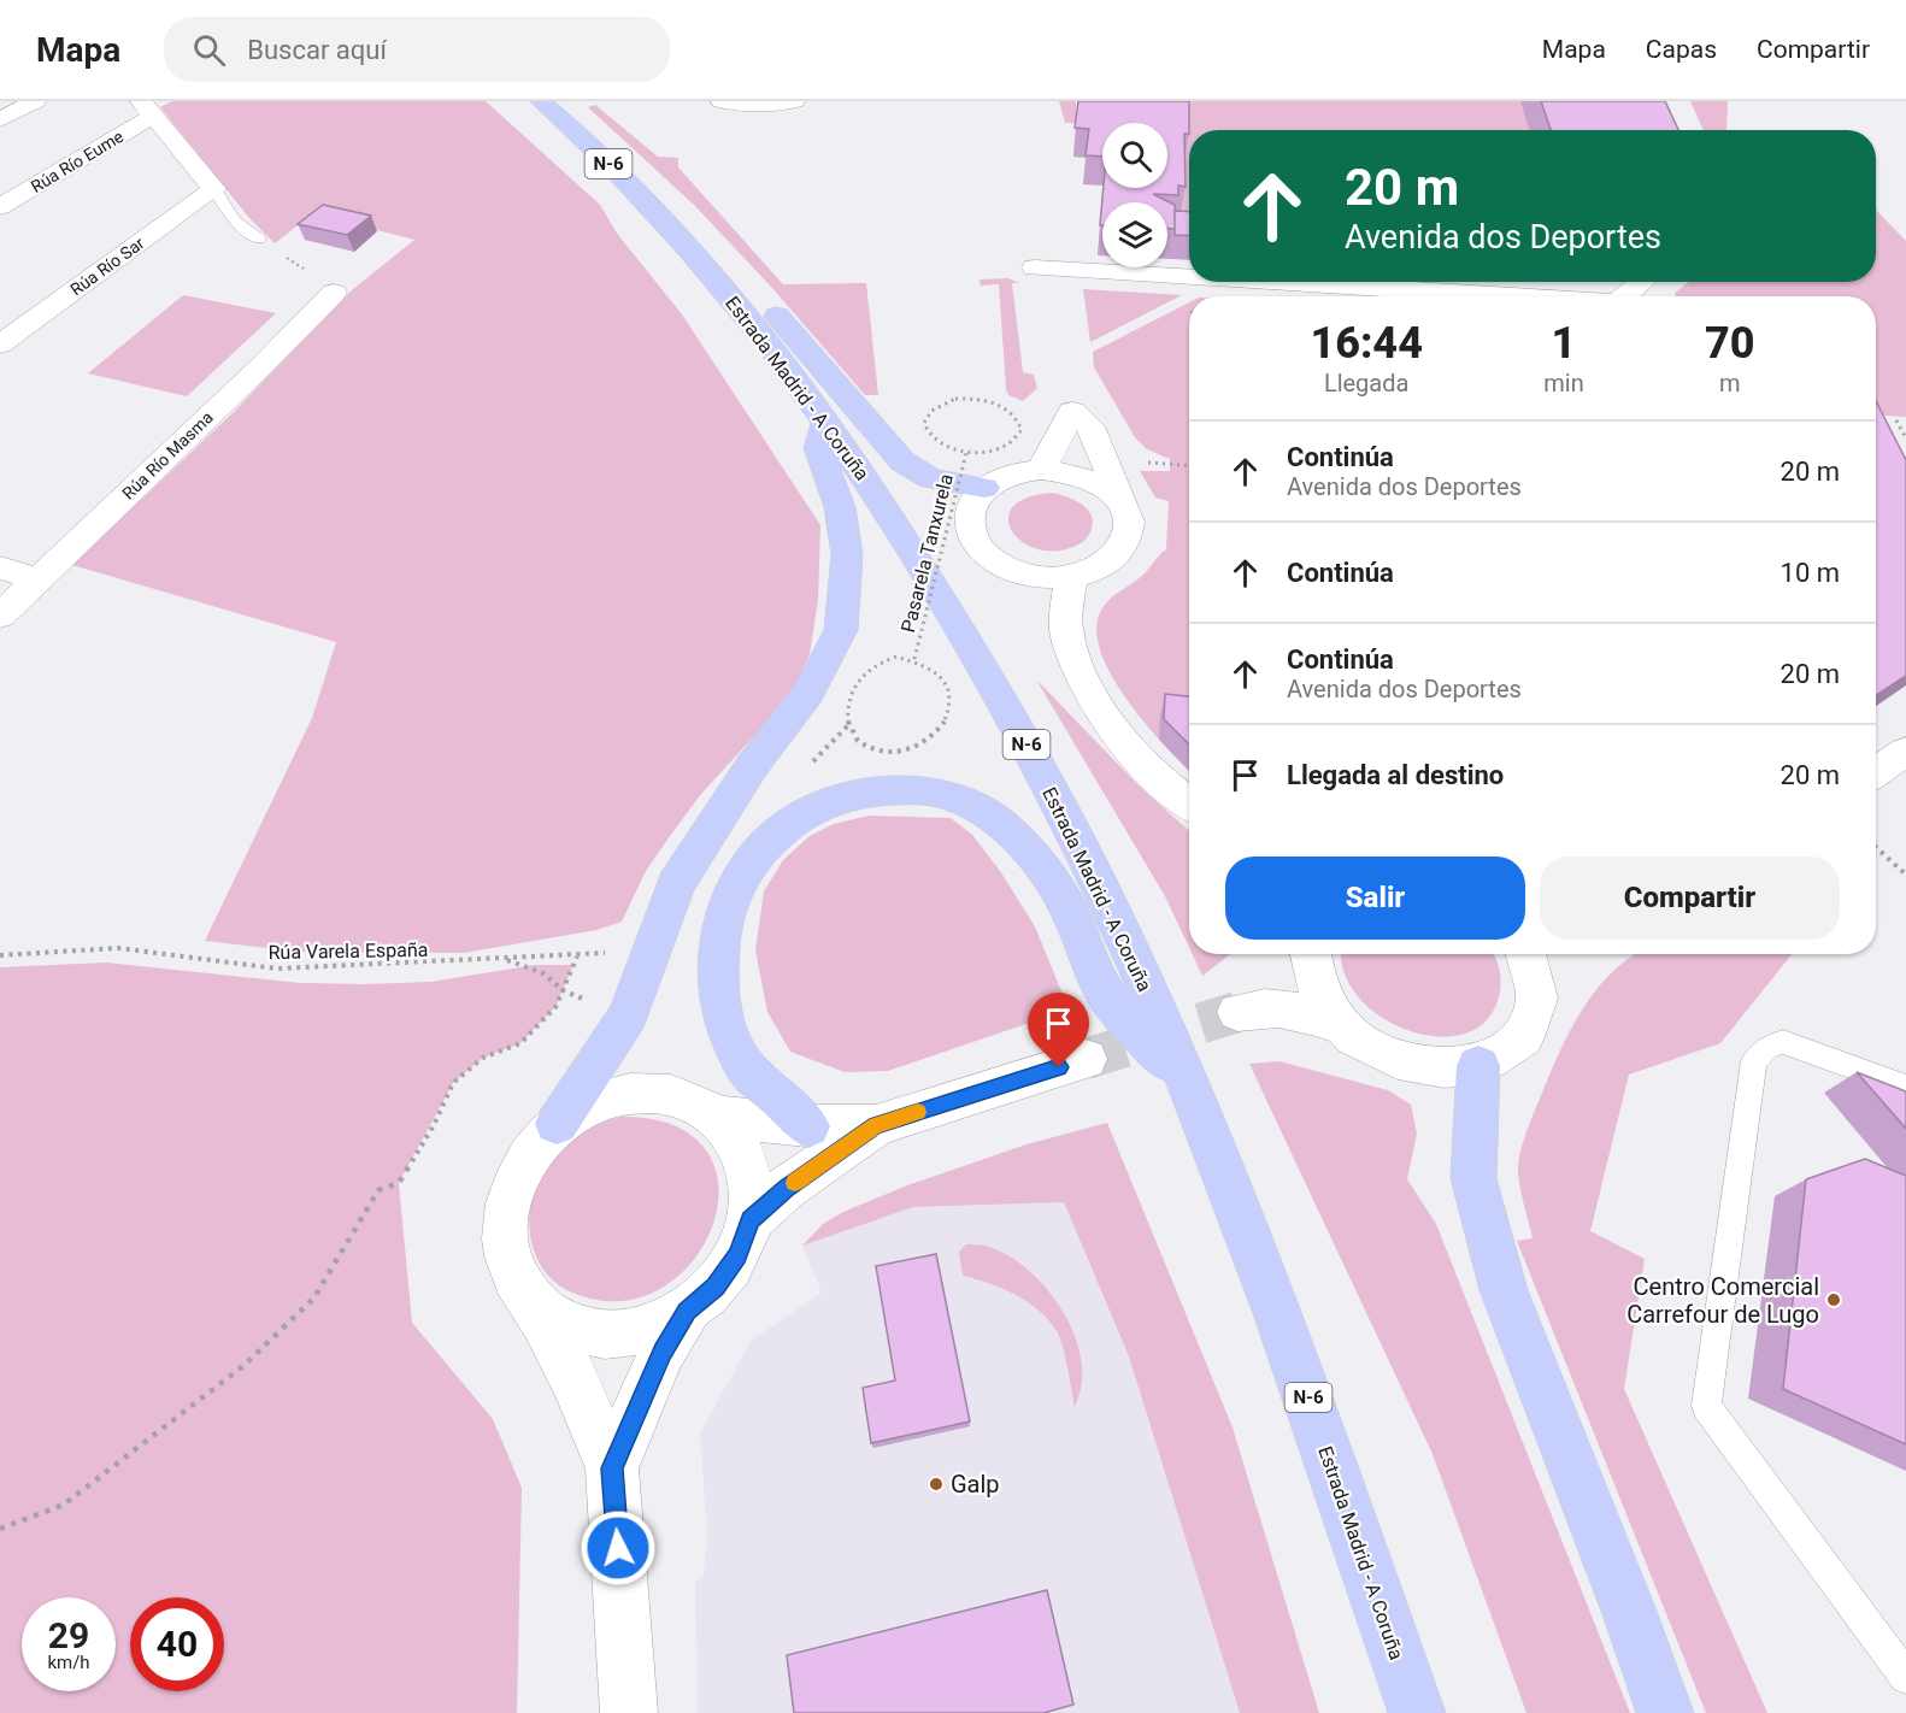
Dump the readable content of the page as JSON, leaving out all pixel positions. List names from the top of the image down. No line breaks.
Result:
{"streets":{"highway":["N-6","Estrada Madrid - A Coruña"],"street":["Rúa Río Eume","Rúa Río Sar","Rúa Río Masma"],"path":["Pasarela Tanxurela","Rúa Varela España"]},"places":["Centro Comercial Carrefour de Lugo","Galp"],"page":{"header":"Mapa","search":"Buscar aquí","nav":["Mapa","Capas","Compartir"],"turn":["20 m","Avenida dos Deportes"],"eta":["16:44","Llegada","1","min","70","m"],"list":[{"name":"Continúa","note":"Avenida dos Deportes","value":"20 m"},{"name":"Continúa","value":"10 m"},{"name":"Continúa","note":"Avenida dos Deportes","value":"20 m"},{"name":"Llegada al destino","value":"20 m"}],"buttons":["Salir","Compartir"],"speed":"29 km/h","limit":"40"}}
